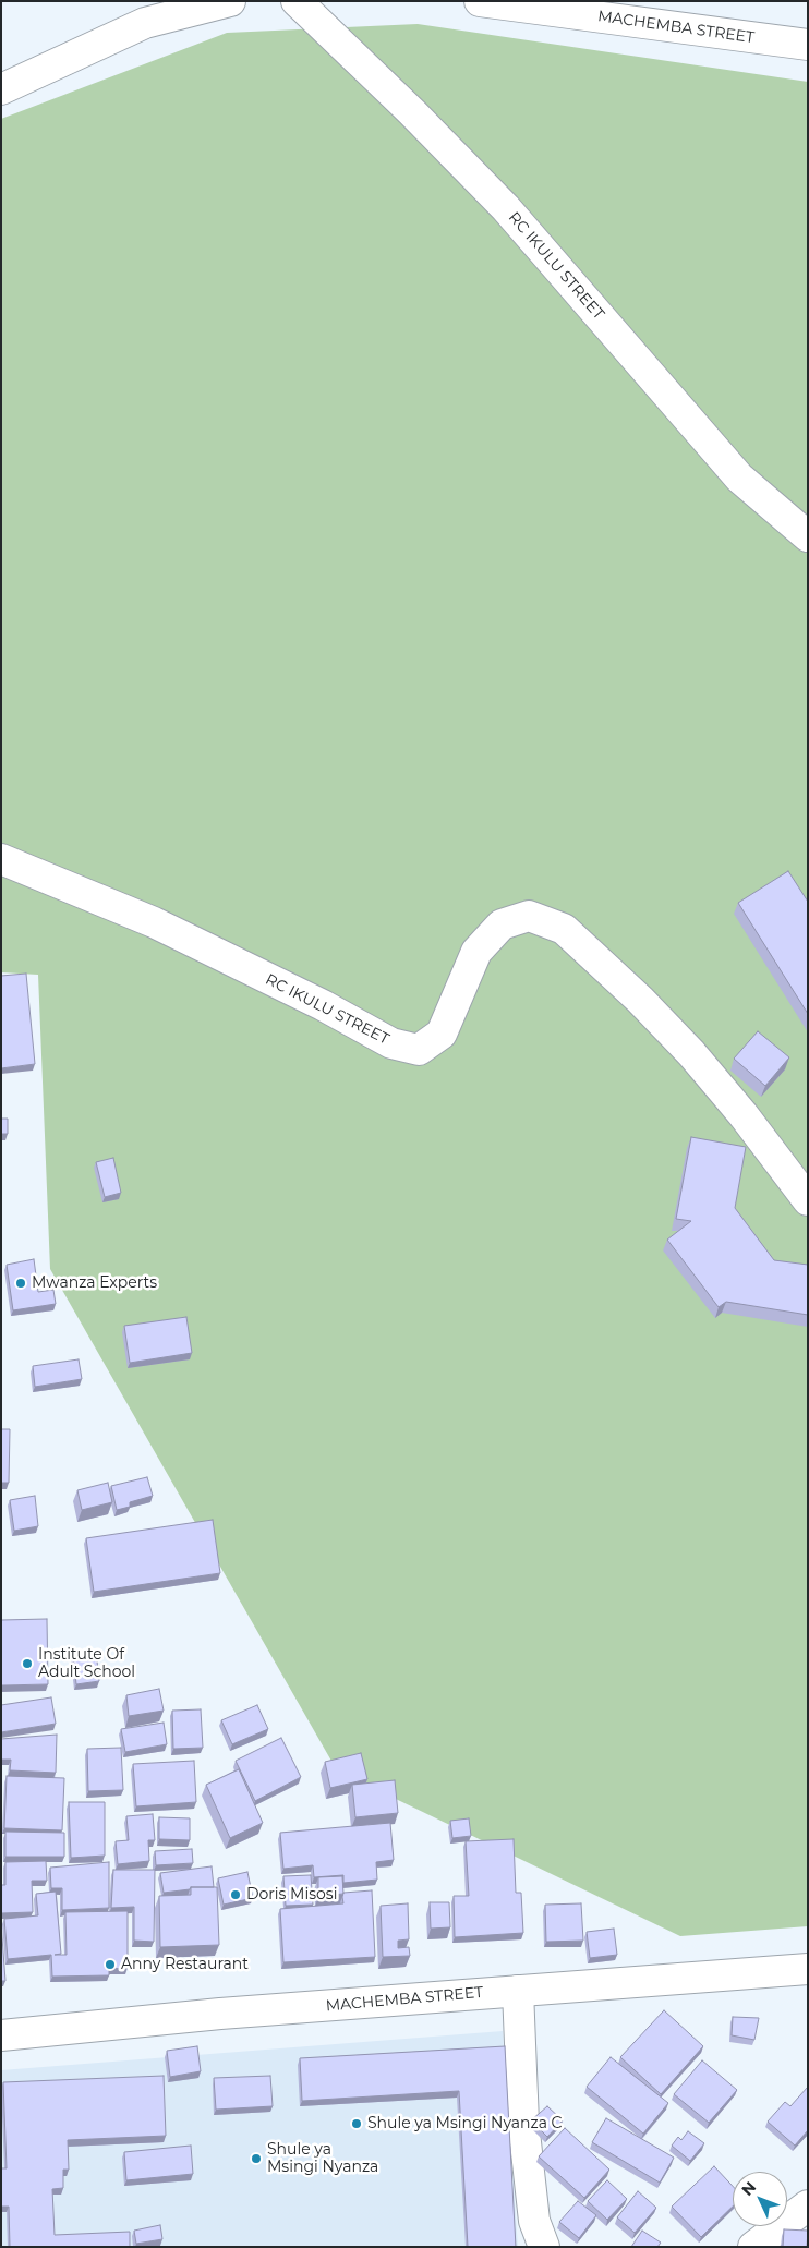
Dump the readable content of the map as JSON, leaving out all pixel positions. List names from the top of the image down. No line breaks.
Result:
{"streets":{"main road":["MACHEMBA STREET","RC IKULU STREET"]},"places":["Mwanza Experts","Institute Of Adult School","Doris Misosi","Anny Restaurant","Shule ya Msingi Nyanza C","Shule ya Msingi Nyanza"],"north":"top left"}
